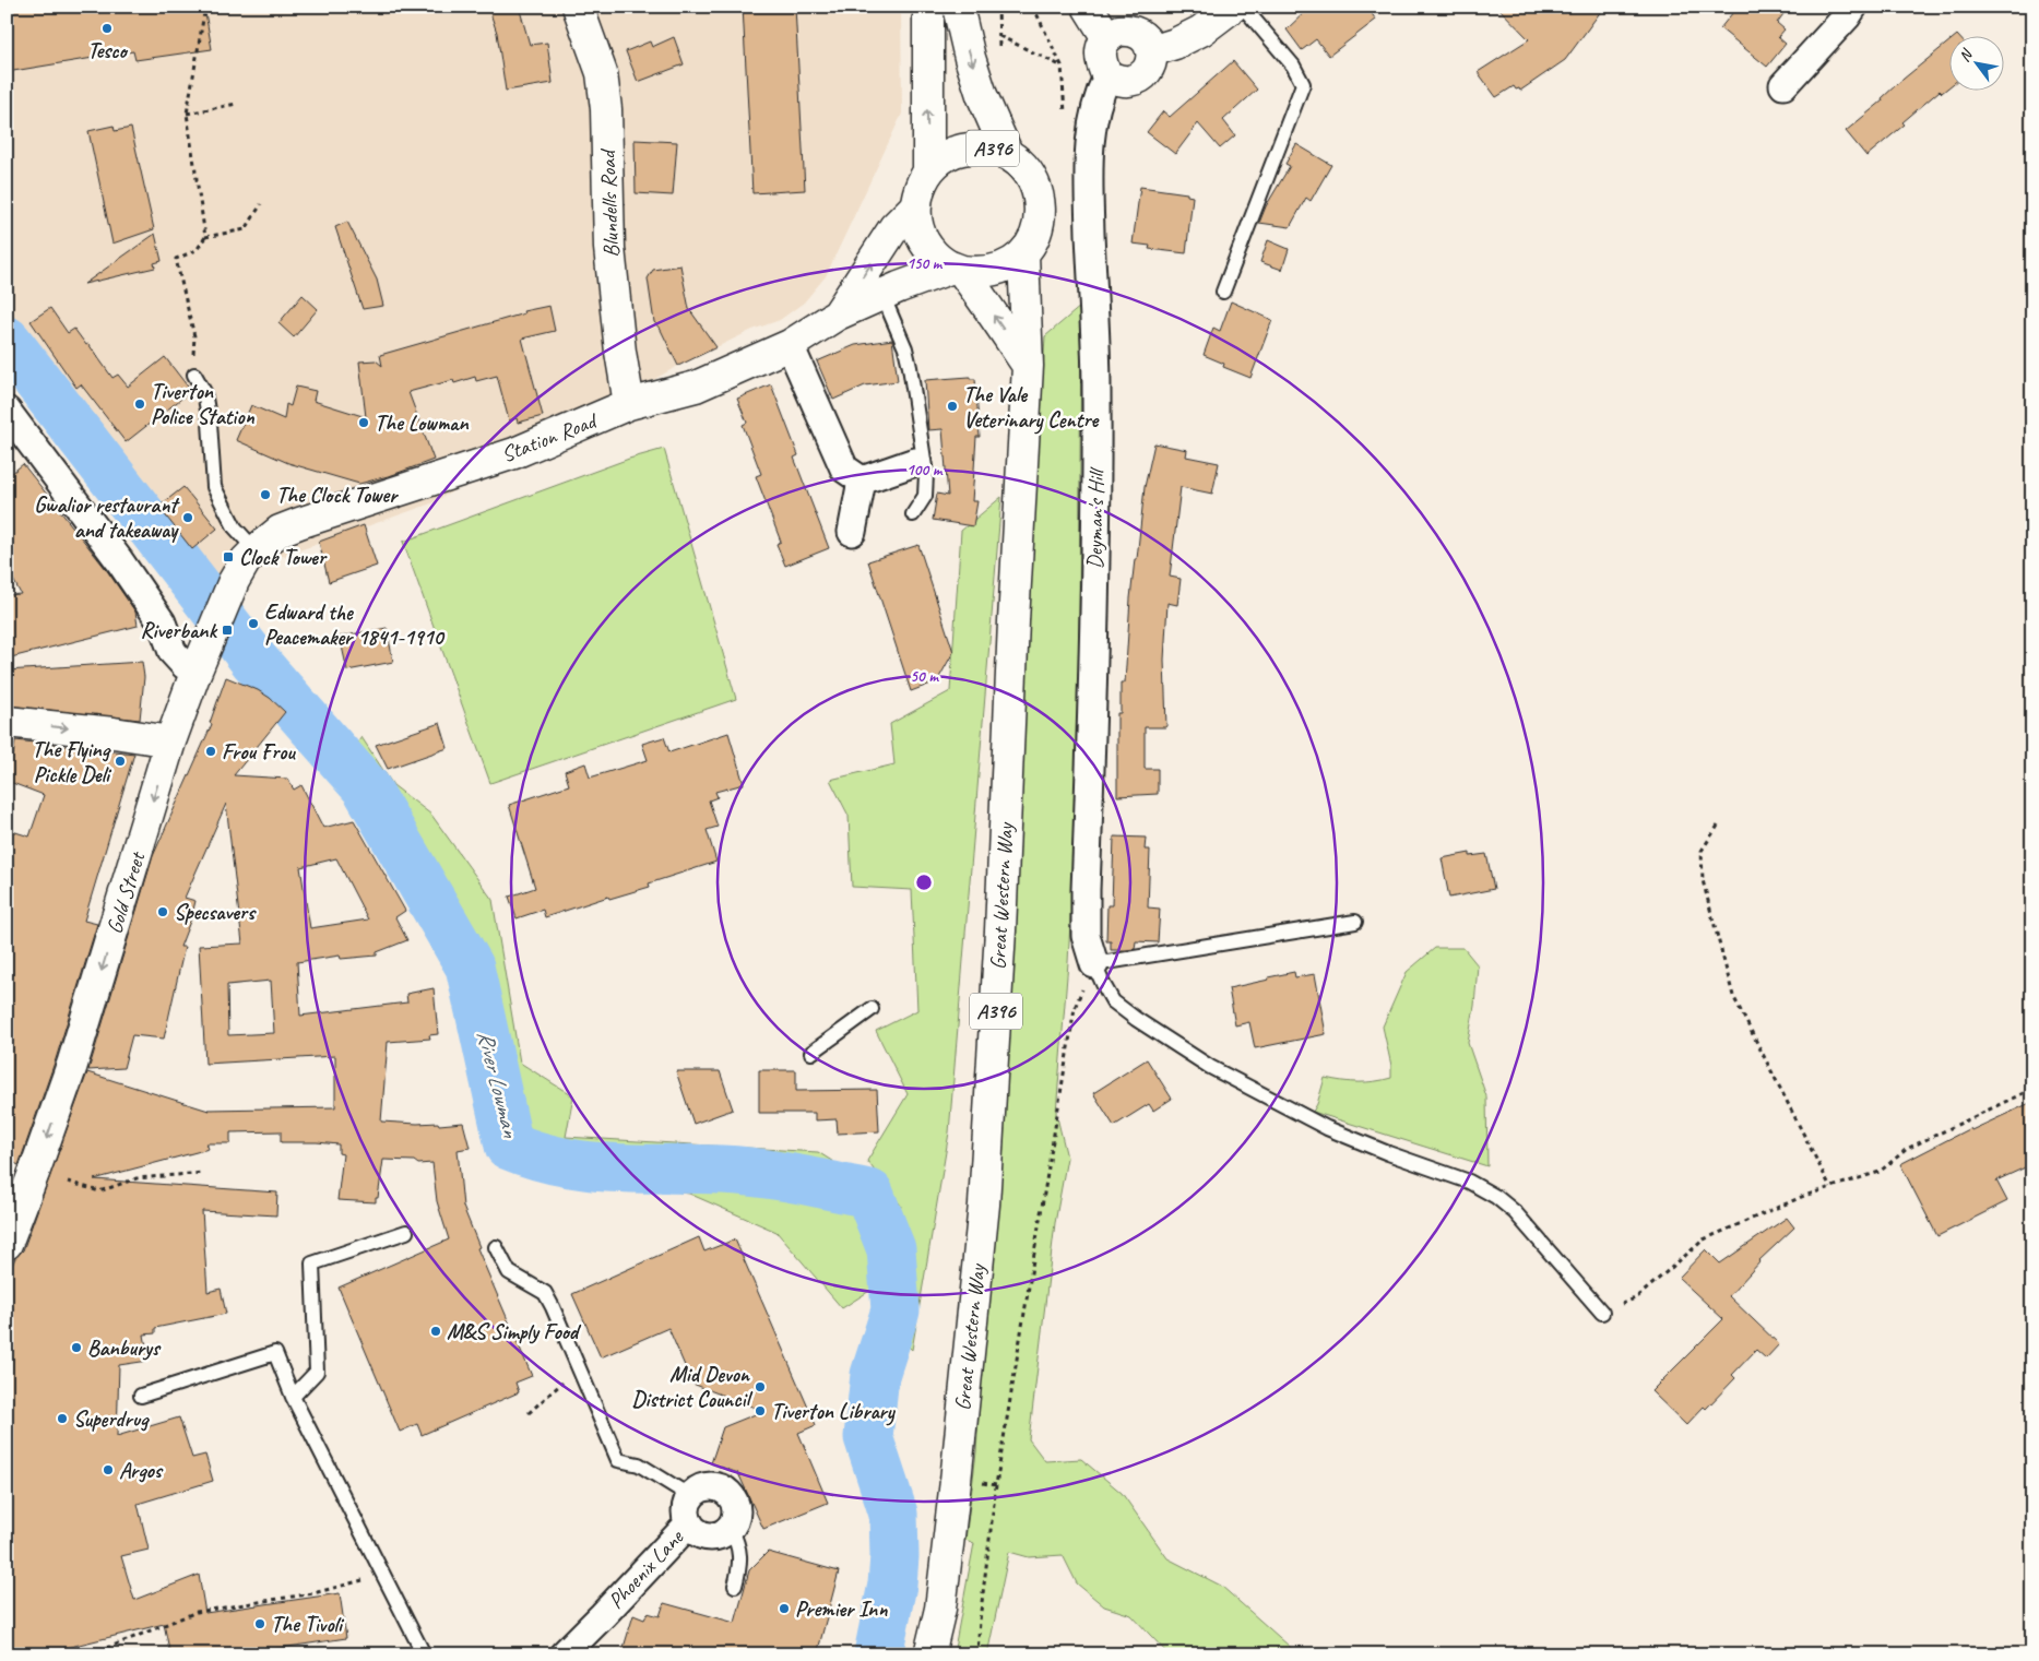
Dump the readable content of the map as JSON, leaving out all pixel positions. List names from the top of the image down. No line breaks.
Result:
{"streets":{"street":["A396","Blundells Road","Station Road","Deyman's Hill","Gold Street","Great Western Way","Phoenix Lane"]},"crossings":[["A396","Station Road"],["A396","Great Western Way"],["Blundells Road","Station Road"],["Station Road","Gold Street"]],"one_way":["Gold Street"],"water":["River Lowman"],"places":{"other":["Tesco","Tiverton Police Station","The Vale Veterinary Centre","The Lowman","The Clock Tower","Gwalior restaurant and takeaway","Edward the Peacemaker 1841-1910","Frou Frou","The Flying Pickle Deli","Specsavers","M&S Simply Food","Banburys","Mid Devon District Council","Tiverton Library","Superdrug","Argos","Premier Inn","The Tivoli"],"transit":["Clock Tower","Riverbank"]},"north":"top left","rings":["150 m","100 m","50 m"]}
